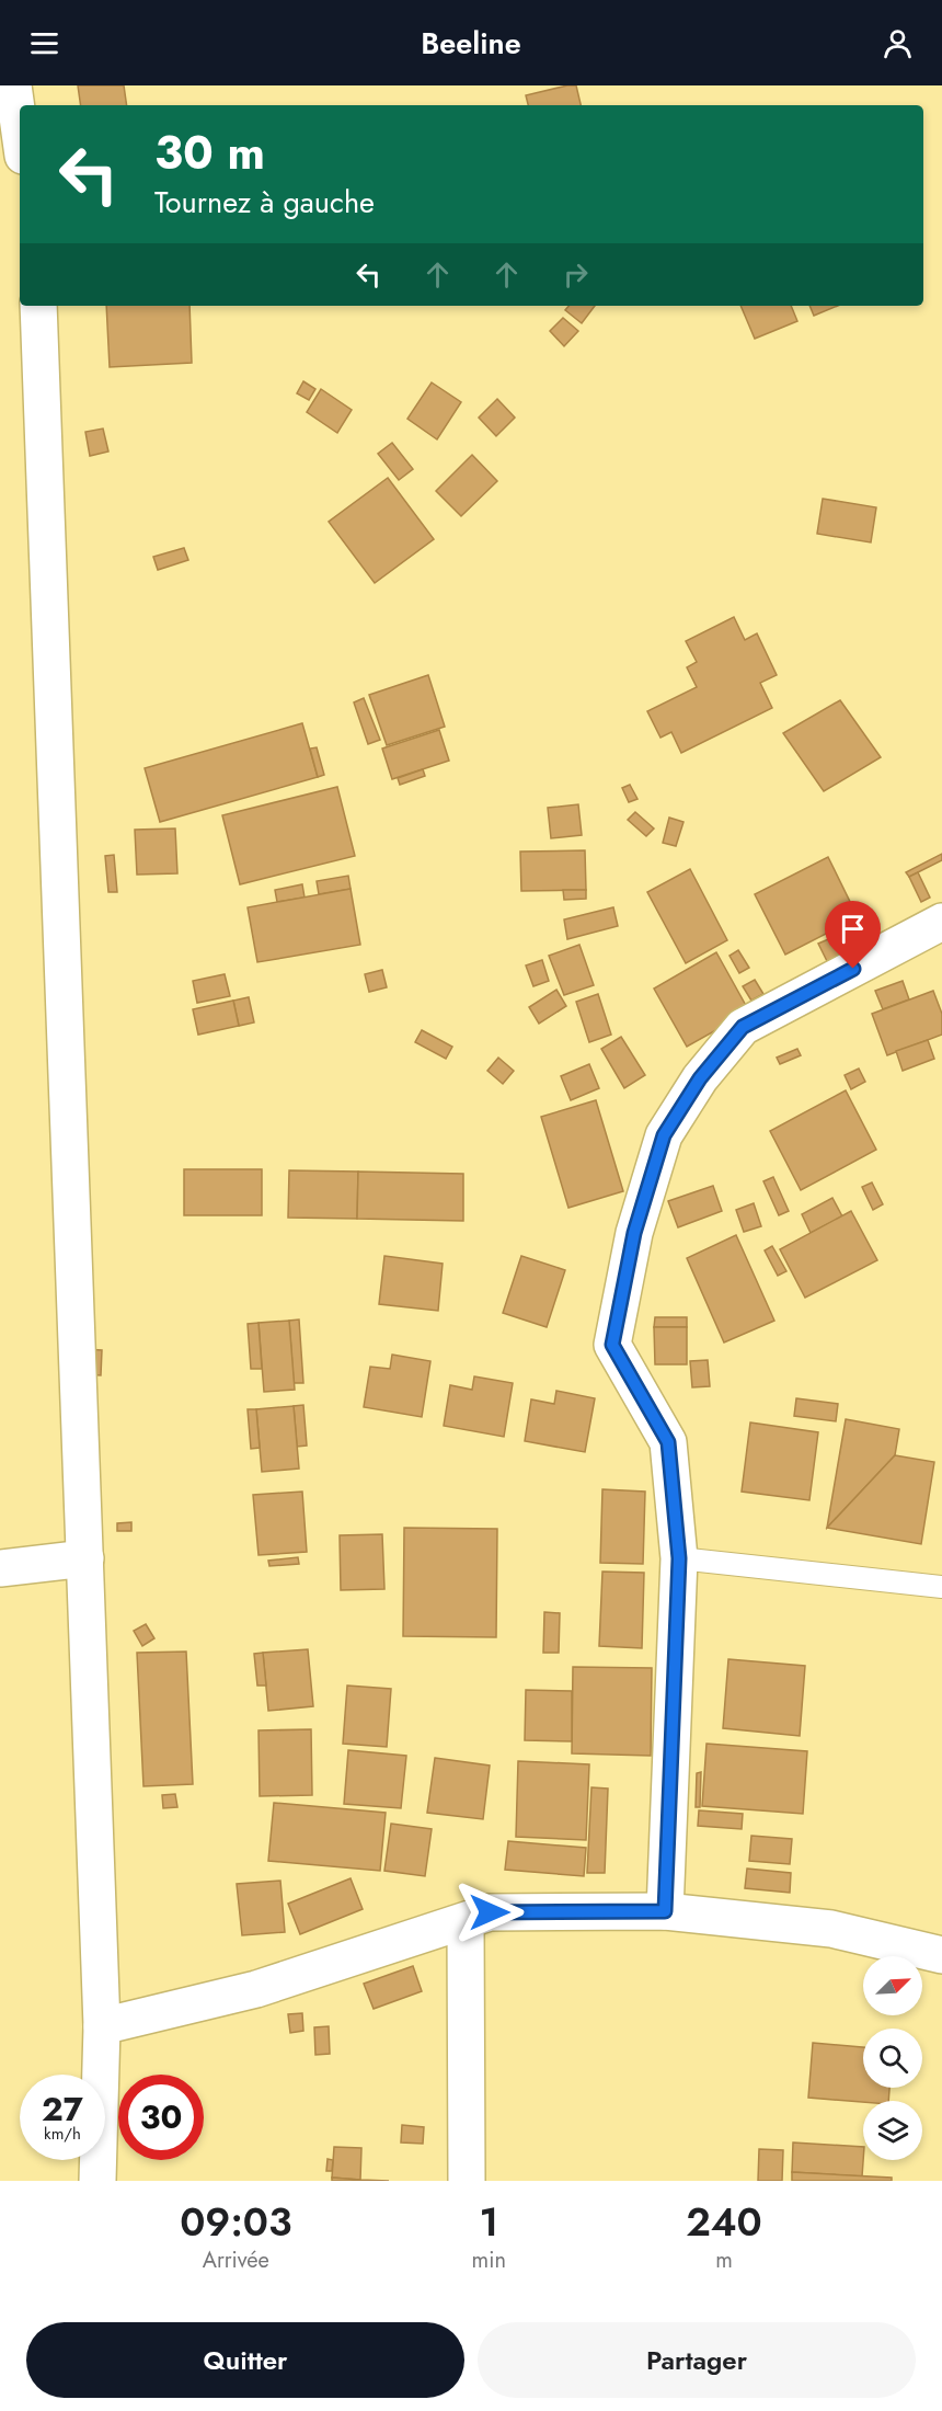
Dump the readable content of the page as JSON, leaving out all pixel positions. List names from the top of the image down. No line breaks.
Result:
{"north":"top right","page":{"header":"Beeline","turn":["30 m","Tournez à gauche"],"speed":"27 km/h","limit":"30","eta":["09:03","Arrivée","1","min","240","m"],"buttons":["Quitter","Partager"]}}
